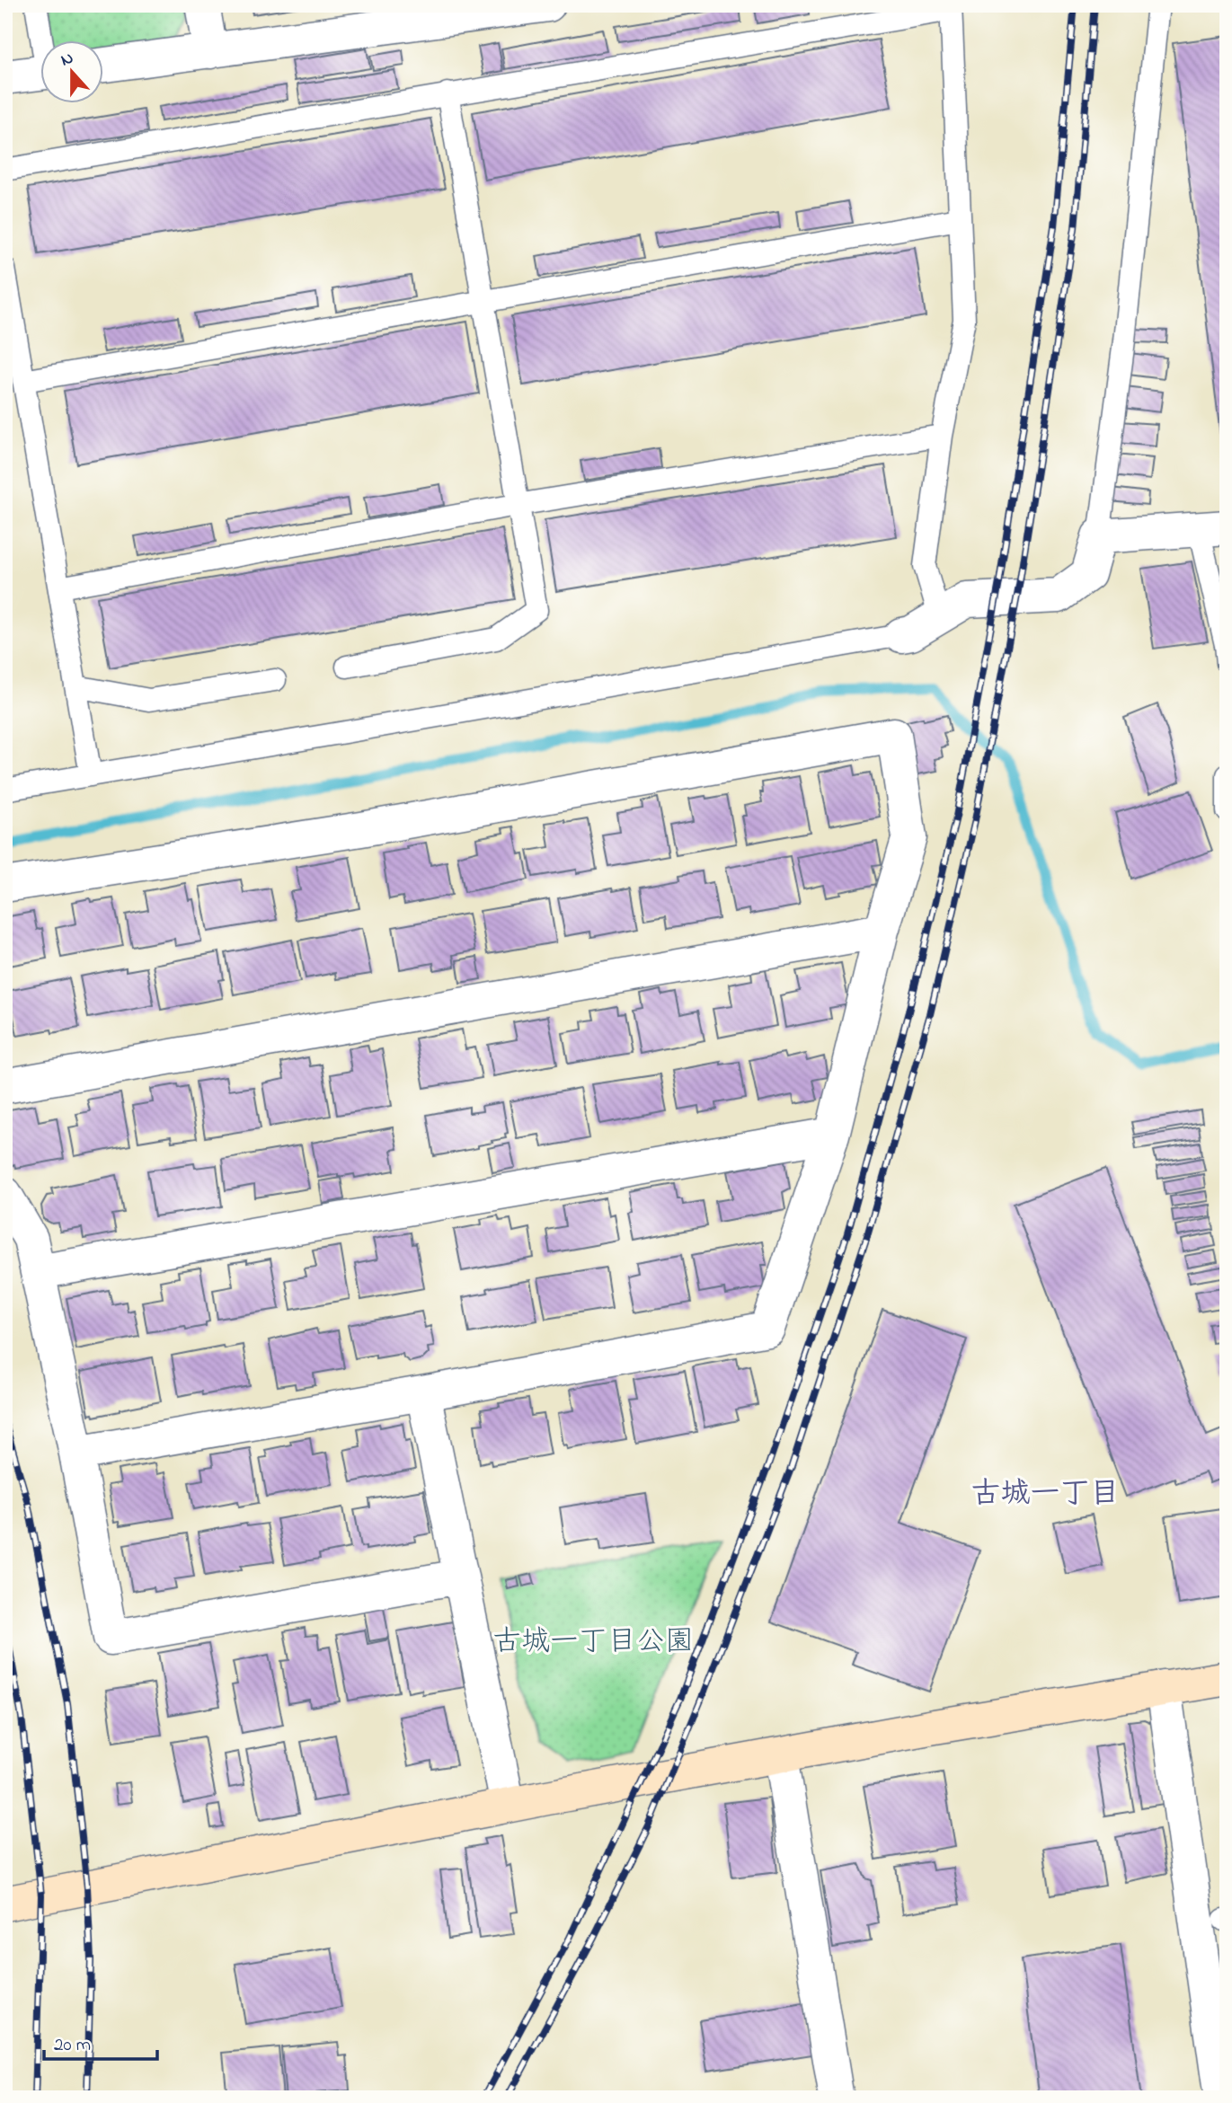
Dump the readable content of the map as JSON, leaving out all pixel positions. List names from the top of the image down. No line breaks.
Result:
{"districts":["古城一丁目"],"parks":["古城一丁目公園"],"scale_bar":"20 m","north":"top"}
